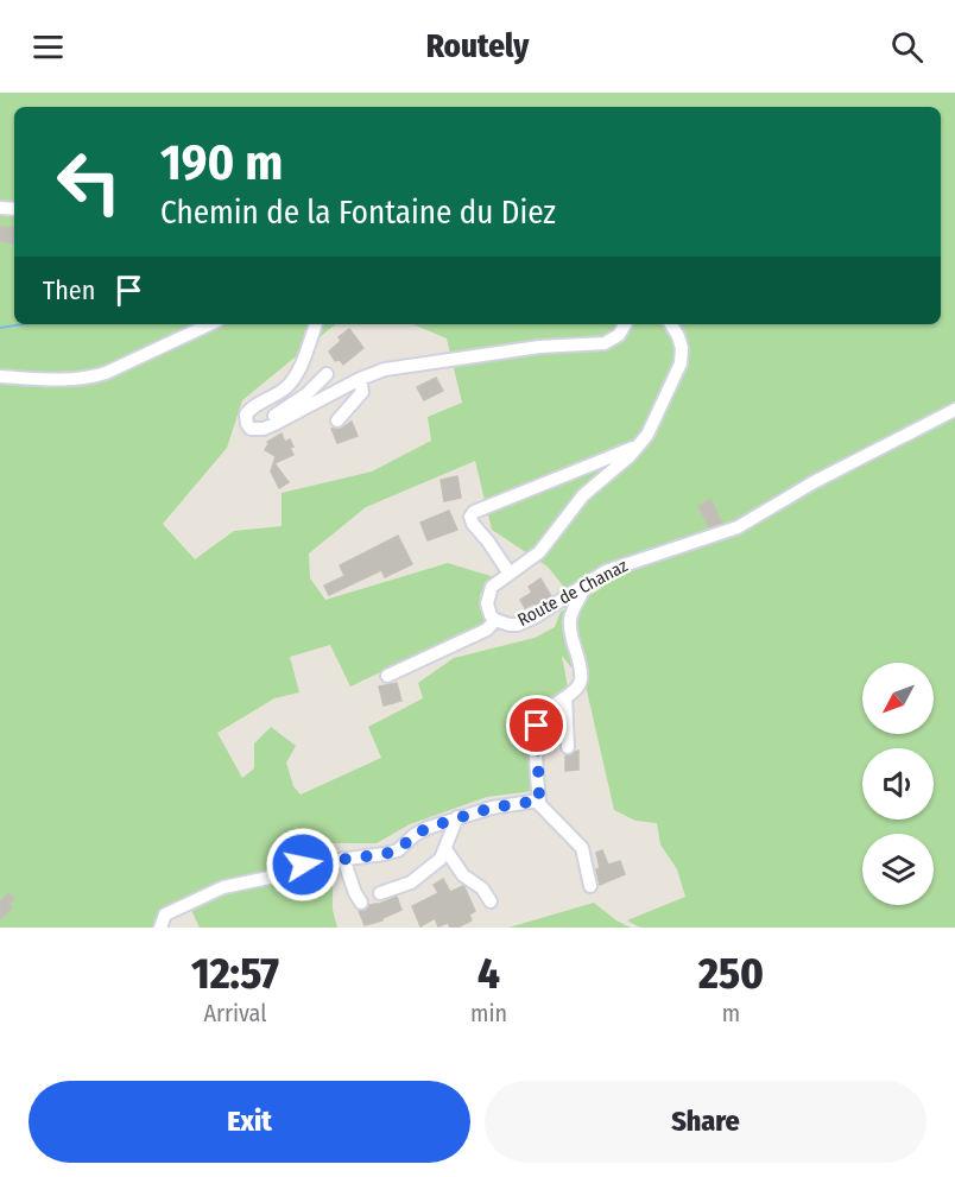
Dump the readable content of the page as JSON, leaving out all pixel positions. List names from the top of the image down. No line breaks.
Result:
{"streets":{"street":["Route de Chanaz"]},"north":"bottom left","page":{"header":"Routely","turn":["190 m","Chemin de la Fontaine du Diez"],"then":"Then","eta":["12:57","Arrival","4","min","250","m"],"buttons":["Exit","Share"]}}
